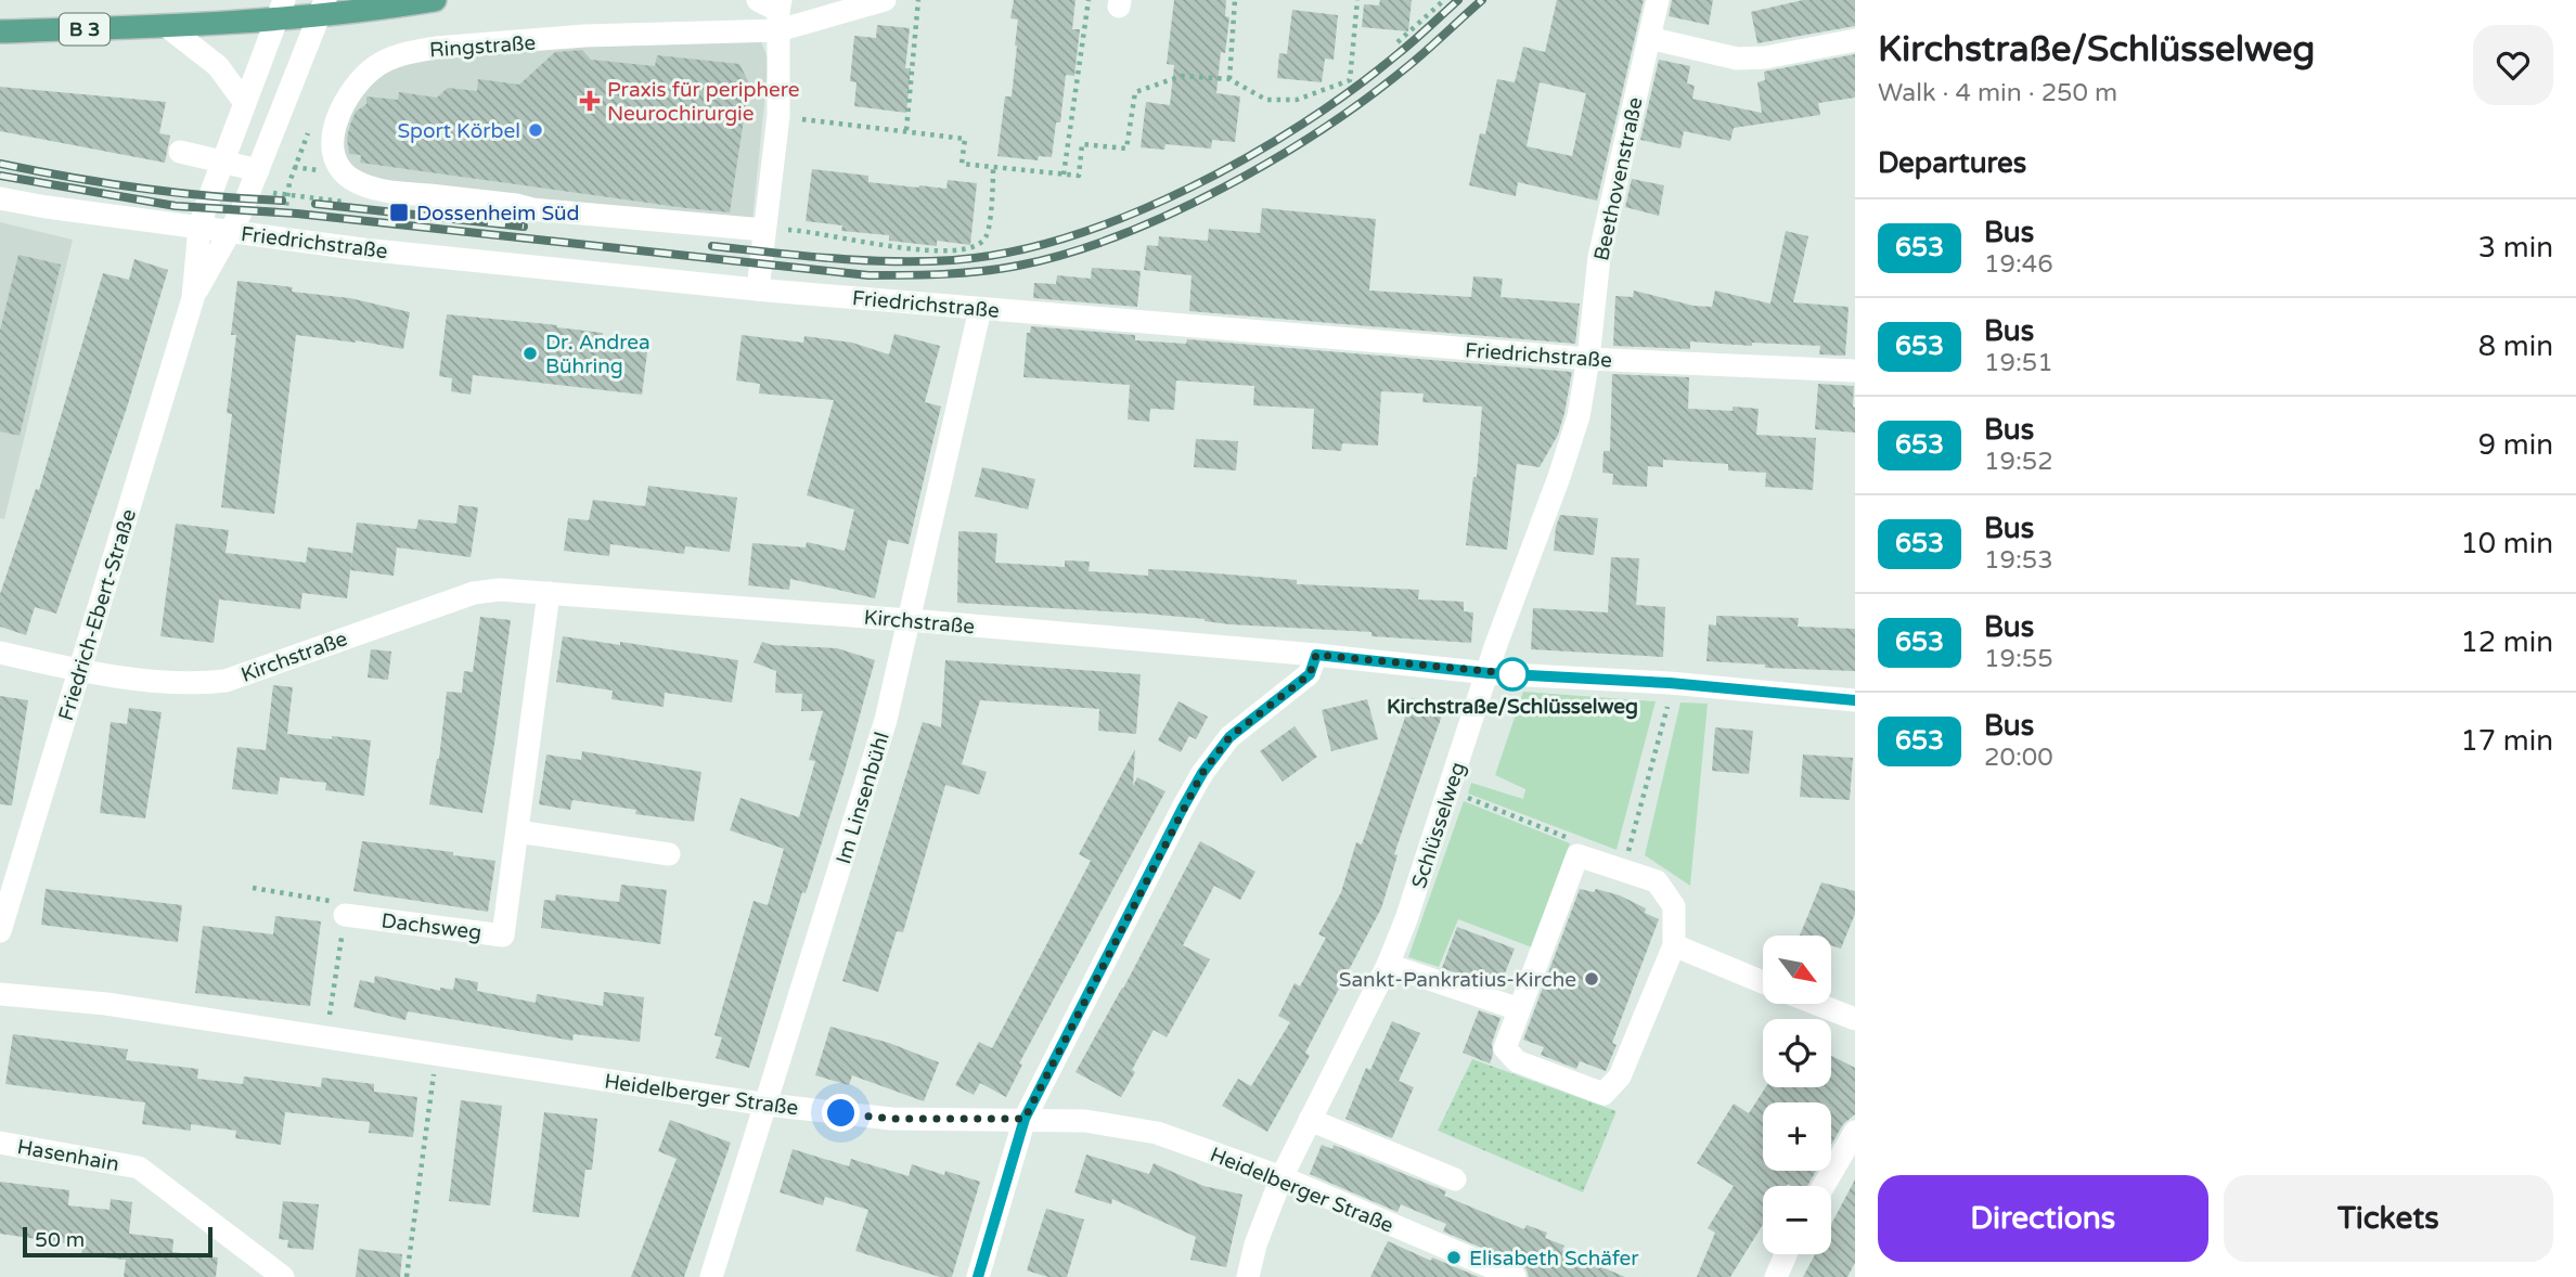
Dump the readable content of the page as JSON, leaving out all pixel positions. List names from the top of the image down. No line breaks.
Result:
{"streets":{"main road":["B 3"],"street":["Ringstraße","Beethovenstraße","Friedrichstraße","Friedrich-Ebert-Straße","Kirchstraße","Im Linsenbühl","Schlüsselweg","Dachsweg","Heidelberger Straße","Hasenhain"]},"crossings":[["B 3","Friedrich-Ebert-Straße"],["Beethovenstraße","Friedrichstraße"],["Beethovenstraße","Schlüsselweg"],["Friedrichstraße","Friedrich-Ebert-Straße"],["Friedrichstraße","Im Linsenbühl"],["Friedrichstraße","Schlüsselweg"],["Friedrich-Ebert-Straße","Kirchstraße"],["Kirchstraße","Im Linsenbühl"],["Kirchstraße","Schlüsselweg"],["Kirchstraße","Dachsweg"],["Im Linsenbühl","Heidelberger Straße"],["Schlüsselweg","Heidelberger Straße"]],"places":{"health":["Praxis für periphere Neurochirurgie"],"other":["Sport Körbel","Dr. Andrea Bühring","Kirchstraße/Schlüsselweg","Sankt-Pankratius-Kirche","Elisabeth Schäfer"],"transit":["Dossenheim Süd"]},"lines":["bus line 653"],"scale_bar":"50 m","north":"bottom right","page":{"heading":[["Kirchstraße/Schlüsselweg","Walk · 4 min · 250 m"],"Departures"],"list":[{"mark":"653","name":"Bus","note":"19:46","value":"3 min"},{"mark":"653","name":"Bus","note":"19:51","value":"8 min"},{"mark":"653","name":"Bus","note":"19:52","value":"9 min"},{"mark":"653","name":"Bus","note":"19:53","value":"10 min"},{"mark":"653","name":"Bus","note":"19:55","value":"12 min"},{"mark":"653","name":"Bus","note":"20:00","value":"17 min"}],"map_buttons":["+","−"],"buttons":["Directions","Tickets"],"scale":"50 m"}}
